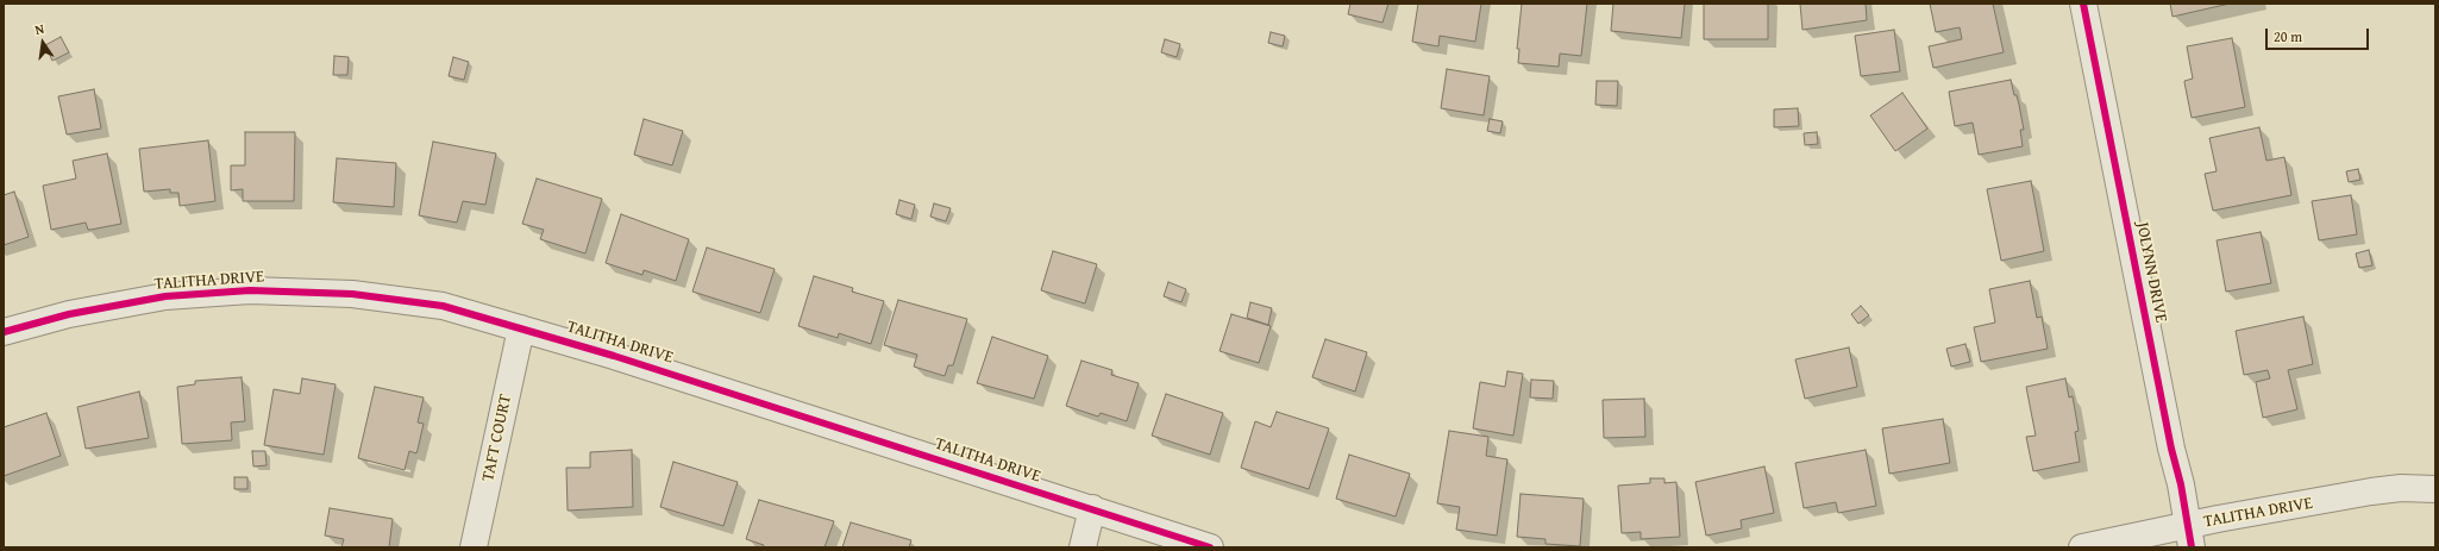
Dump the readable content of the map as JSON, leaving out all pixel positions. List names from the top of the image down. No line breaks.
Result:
{"streets":{"street":["JOLYNN DRIVE","TALITHA DRIVE","TAFT COURT"]},"crossings":[["JOLYNN DRIVE","TALITHA DRIVE"],["TALITHA DRIVE","TAFT COURT"]],"scale_bar":"20 m","north":"top"}
